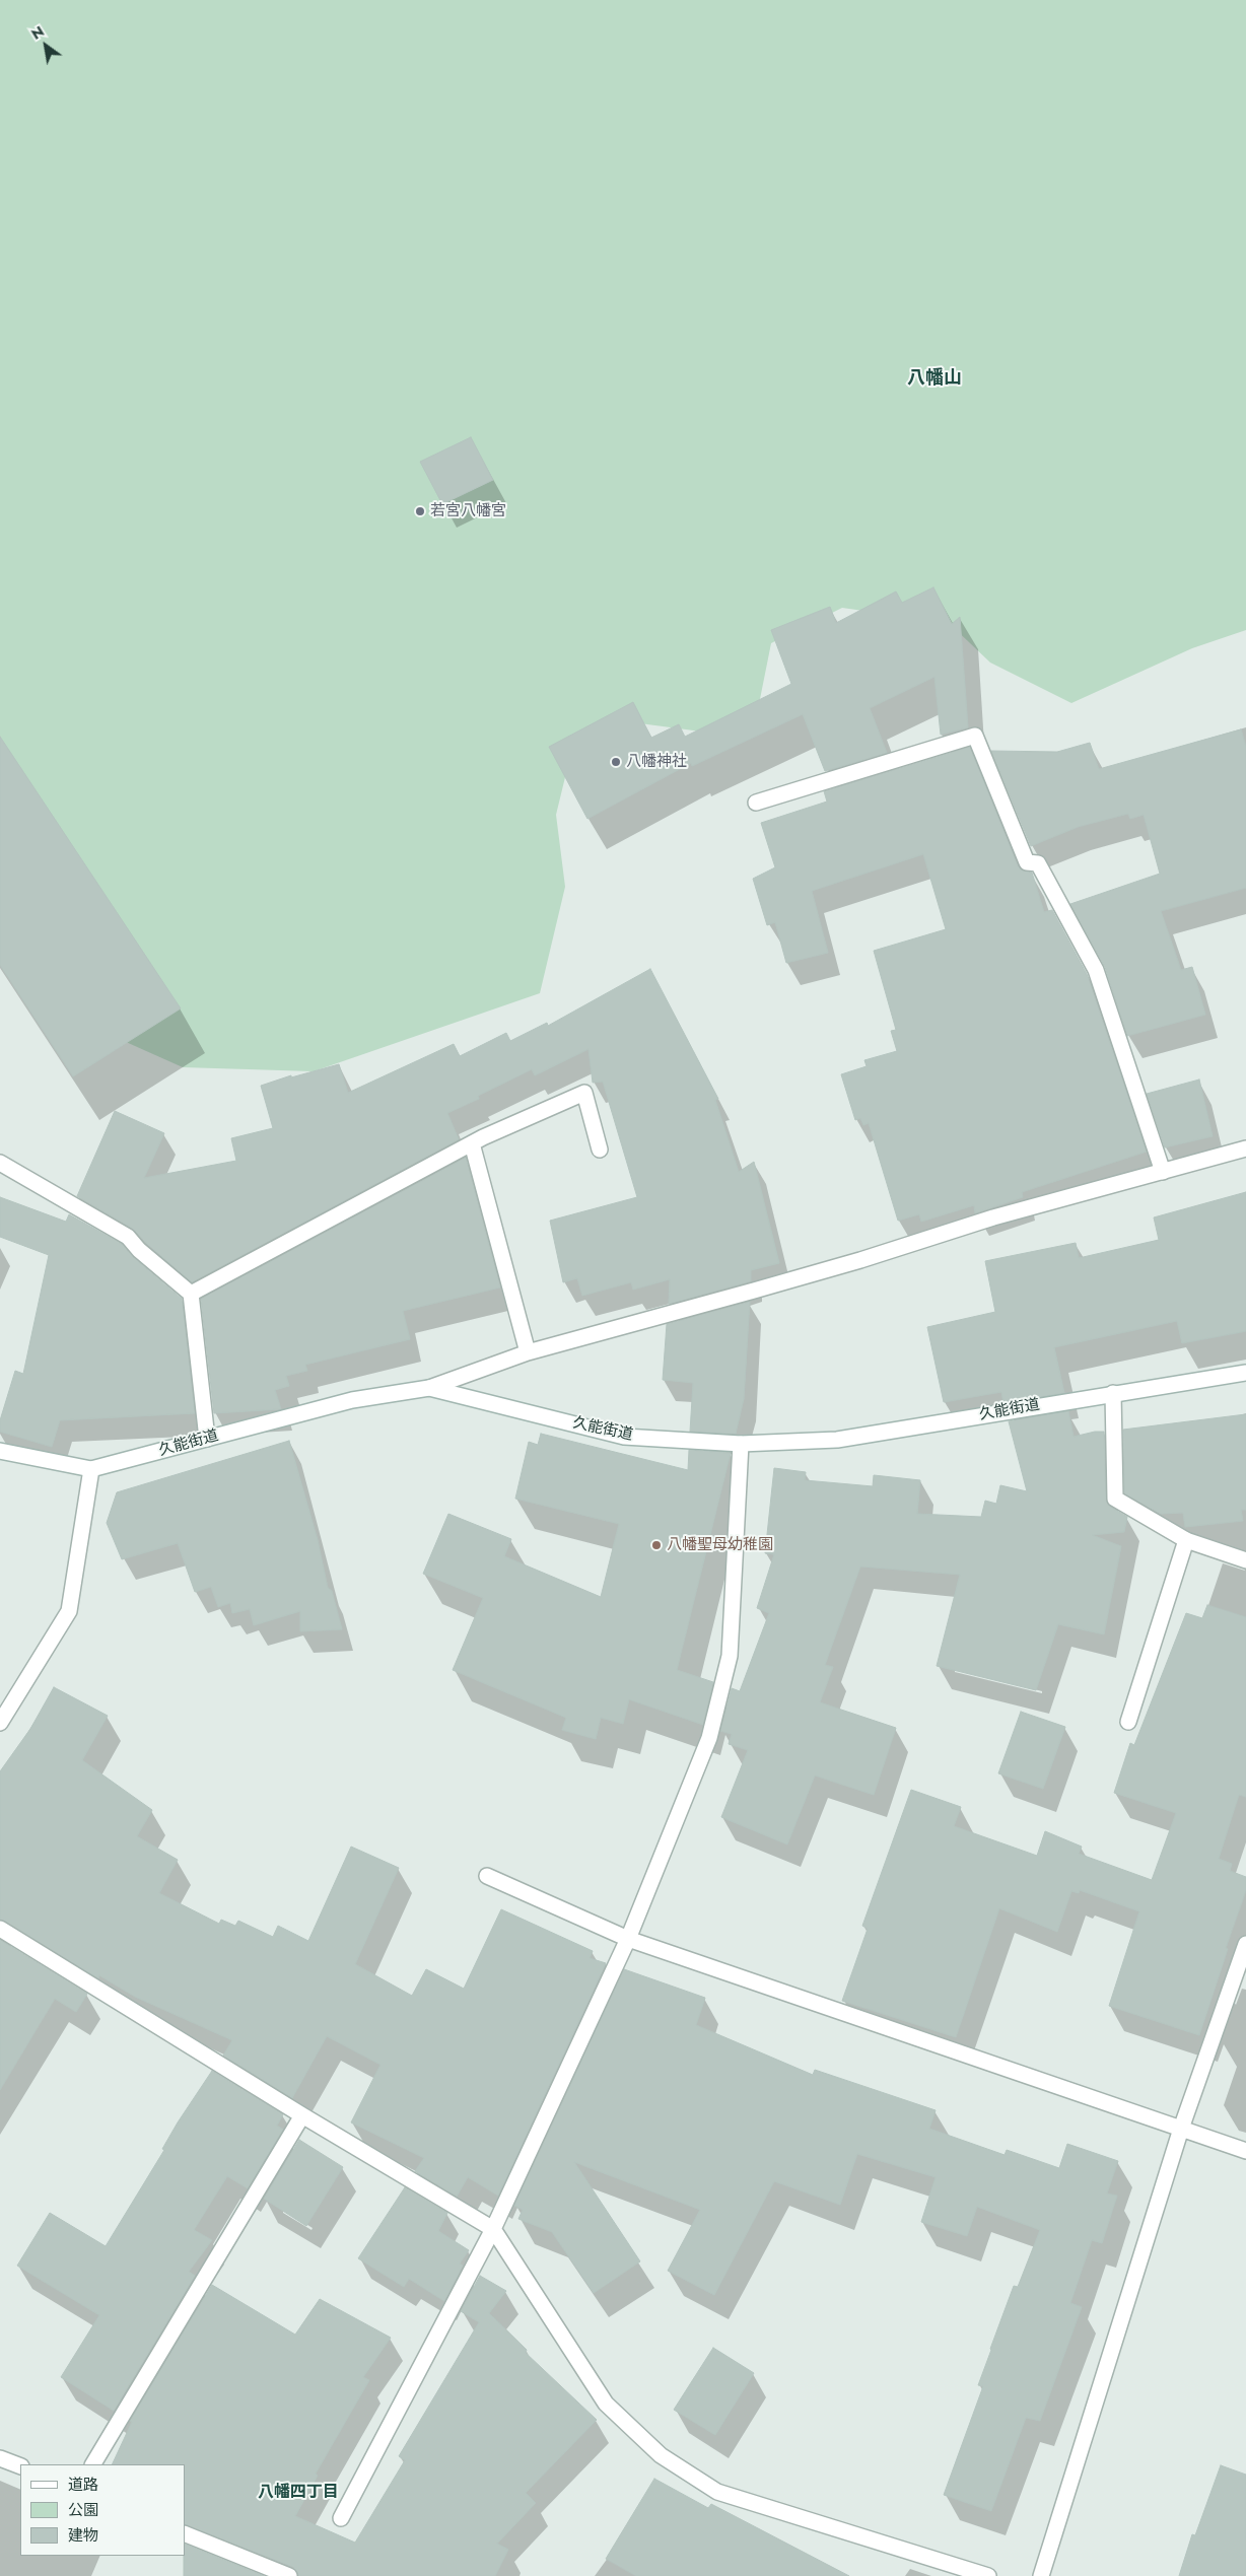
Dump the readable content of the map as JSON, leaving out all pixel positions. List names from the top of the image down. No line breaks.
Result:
{"streets":{"street":["久能街道"]},"districts":["八幡山","八幡四丁目"],"places":["若宮八幡宮","八幡神社","八幡聖母幼稚園"],"legend":["道路","公園","建物"],"north":"top left"}
